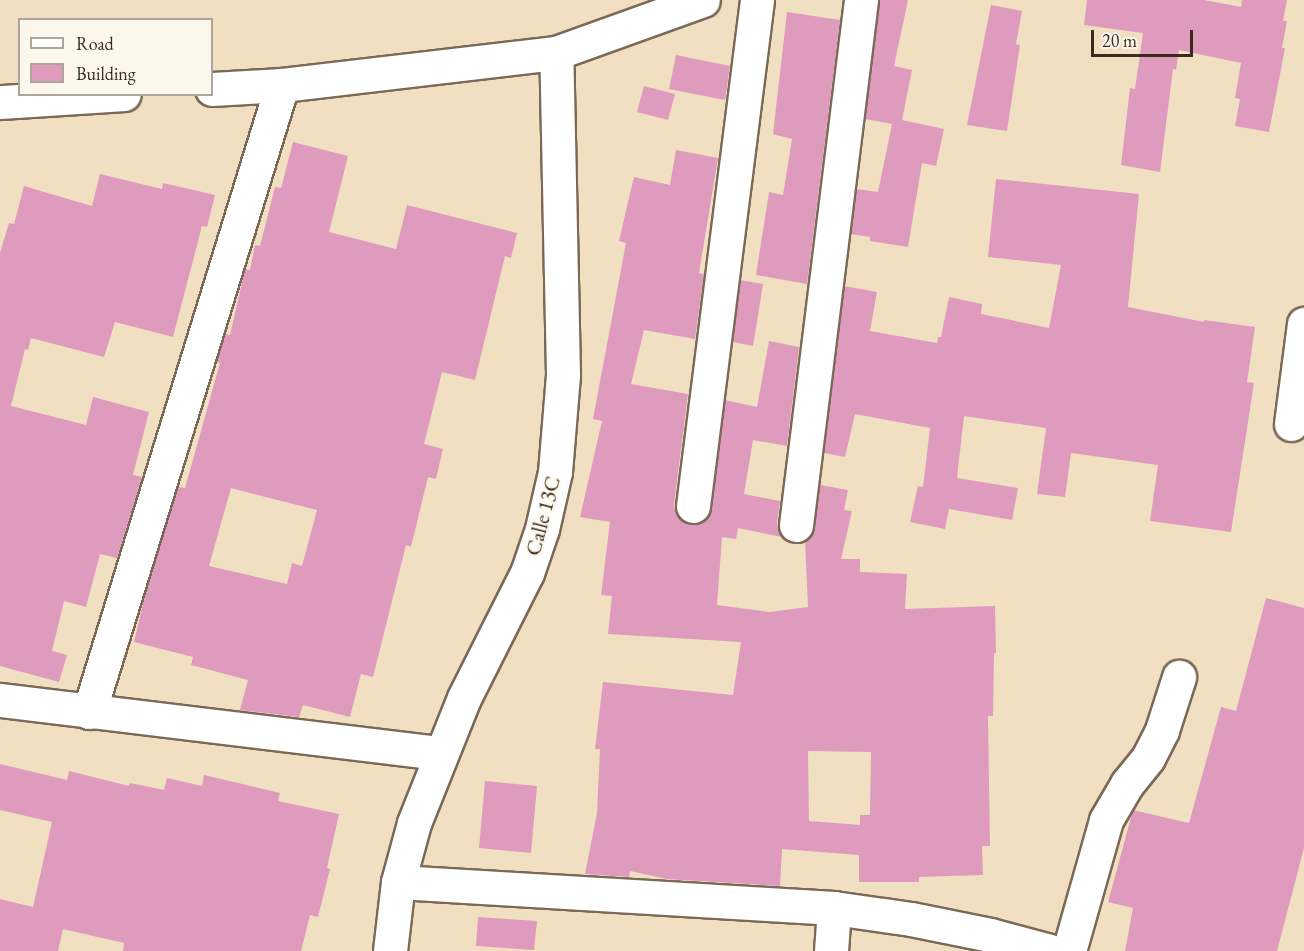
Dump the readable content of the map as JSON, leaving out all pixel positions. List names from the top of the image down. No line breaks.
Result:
{"streets":{"street":["Calle 13C"]},"legend":["Road","Building"],"scale_bar":"20 m"}
